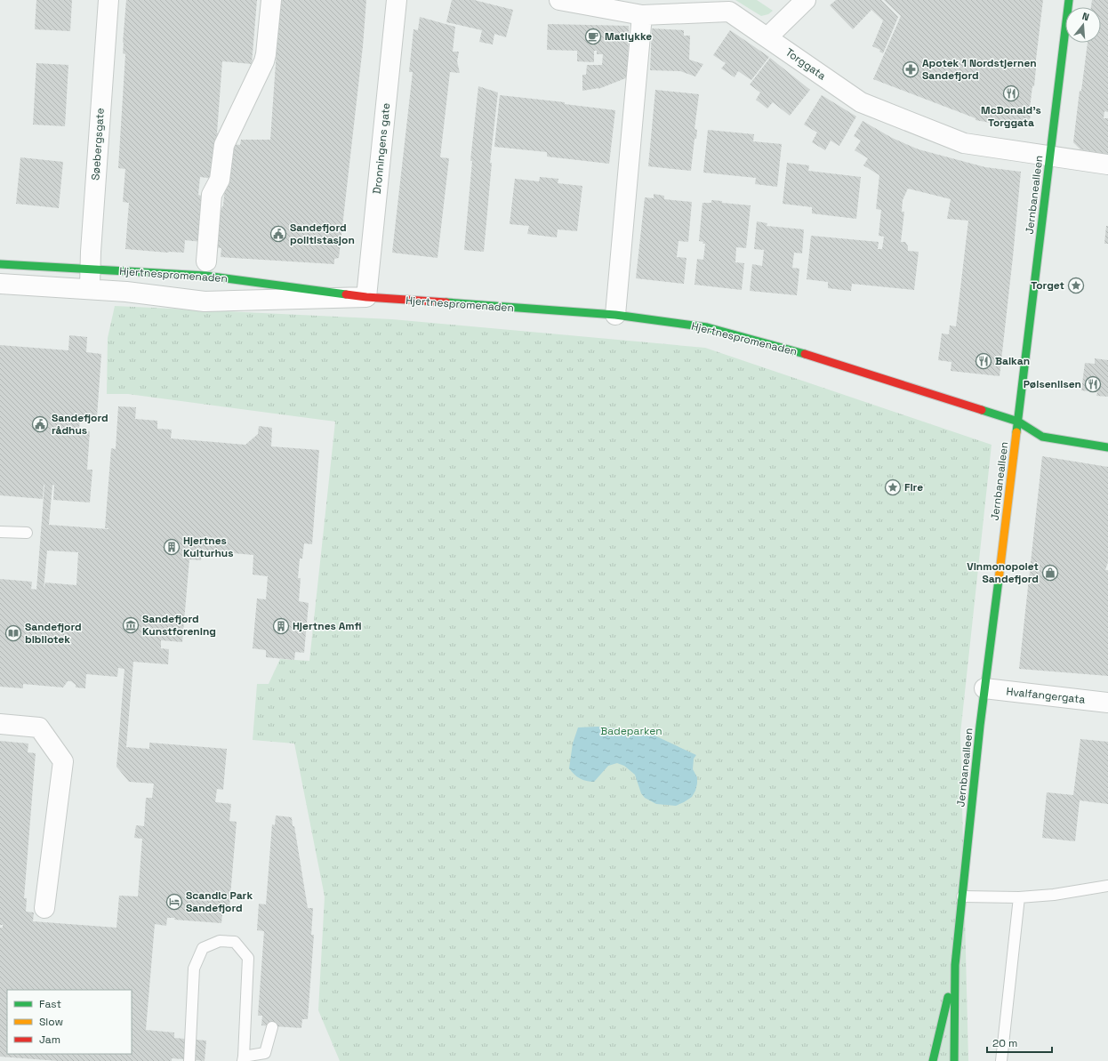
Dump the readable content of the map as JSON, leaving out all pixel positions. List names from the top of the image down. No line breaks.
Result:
{"streets":{"street":["Torggata","Søebergsgate","Dronningens gate","Jernbanealleen","Hjertnespromenaden","Hvalfangergata"]},"crossings":[["Torggata","Jernbanealleen"],["Søebergsgate","Hjertnespromenaden"],["Dronningens gate","Hjertnespromenaden"],["Jernbanealleen","Hjertnespromenaden"],["Jernbanealleen","Hvalfangergata"]],"parks":["Badeparken"],"places":{"cafe":["Matlykke"],"pharmacy":["Apotek 1 Nordstjernen Sandefjord"],"restaurant":["McDonald's Torggata","Balkan","Pølsenilsen"],"public building":["Sandefjord politistasjon","Sandefjord rådhus"],"place":["Torget","Fire"],"building":["Hjertnes Kulturhus","Hjertnes Amfi"],"shop":["Vinmonopolet Sandefjord"],"museum":["Sandefjord Kunstforening"],"library":["Sandefjord bibliotek"],"hotel":["Scandic Park Sandefjord"]},"legend":["Fast","Slow","Jam"],"scale_bar":"20 m","north":"top"}
